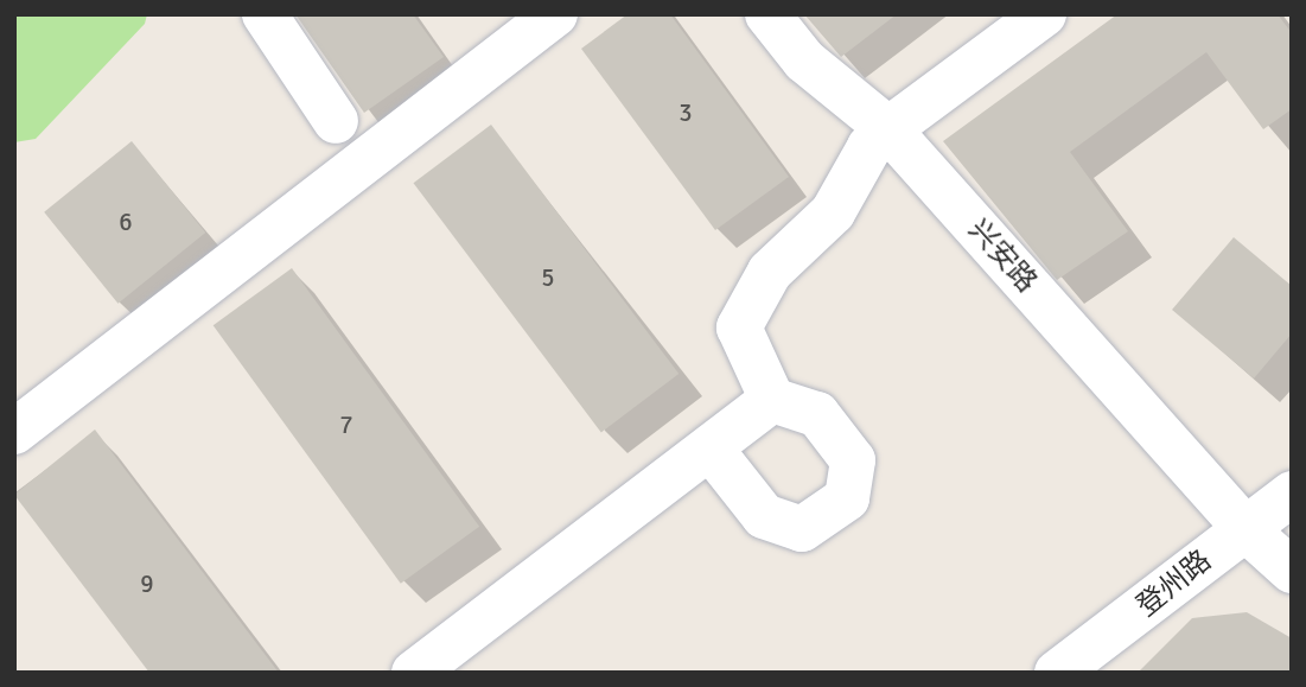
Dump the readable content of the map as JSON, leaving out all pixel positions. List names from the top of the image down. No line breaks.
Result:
{"streets":{"street":["兴安路","登州路"]},"crossings":[["兴安路","登州路"]],"house_numbers":["3","6","5","7","9"]}
